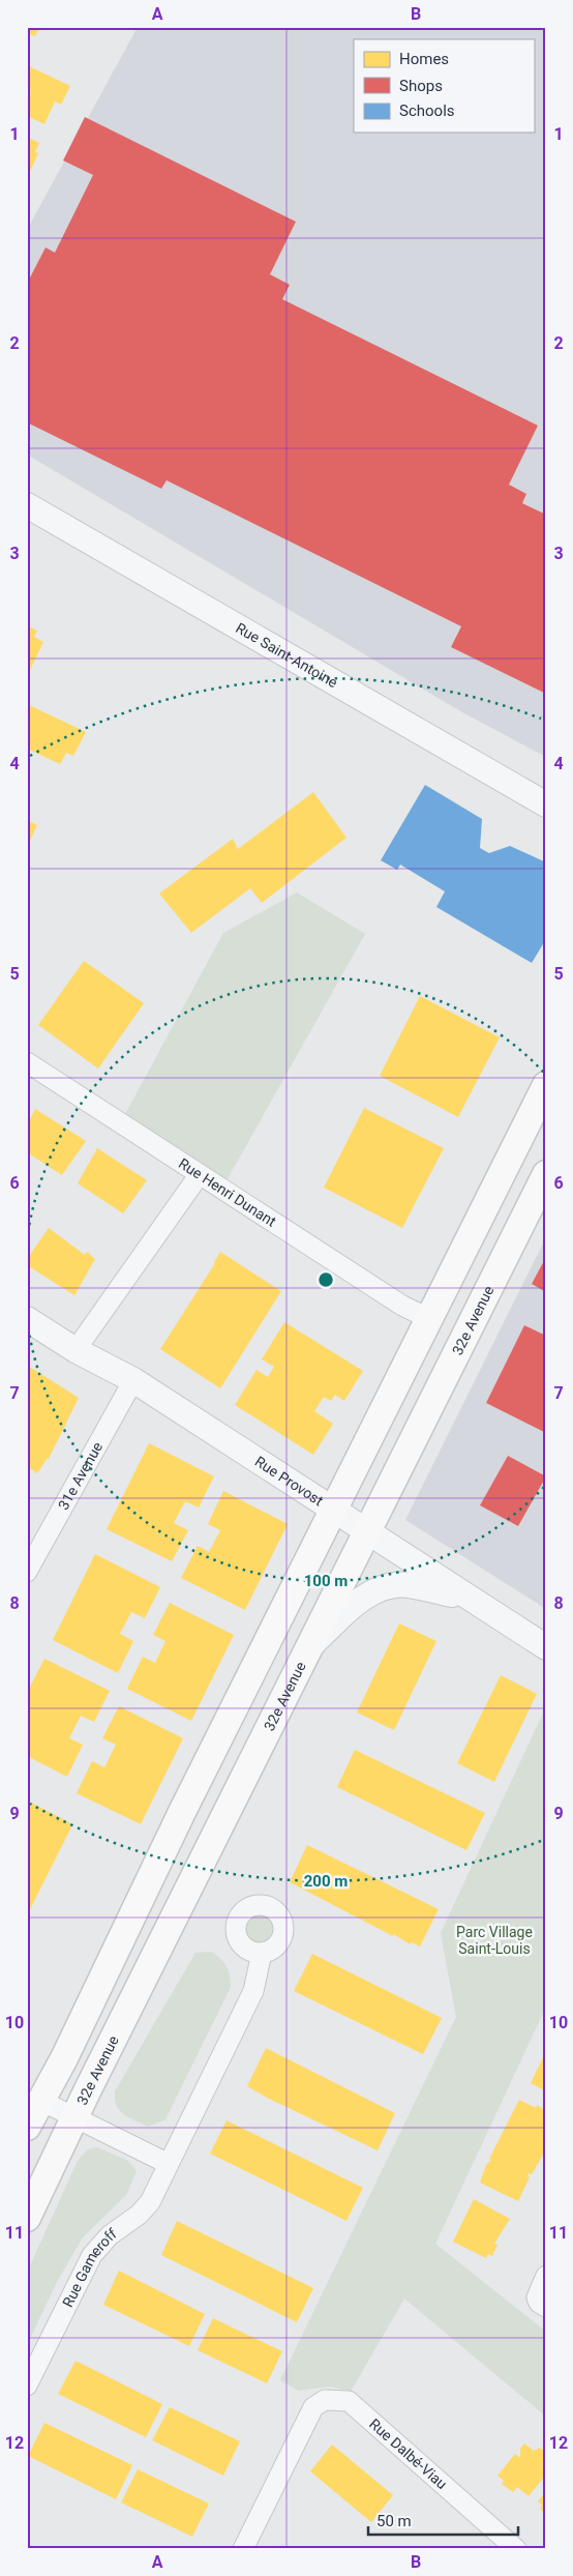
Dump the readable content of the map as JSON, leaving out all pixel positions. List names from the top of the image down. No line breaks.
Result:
{"streets":{"main road":["32e Avenue"],"street":["Rue Saint-Antoine","Rue Henri Dunant","31e Avenue","Rue Provost","Rue Gameroff","Rue Dalbé-Viau"]},"crossings":[["32e Avenue","Rue Provost"],["31e Avenue","Rue Provost"]],"parks":["Parc Village Saint-Louis"],"legend":["Homes","Shops","Schools"],"scale_bar":"50 m","grid":{"columns":["A","B"],"rows":["1","2","3","4","5","6","7","8","9","10","11","12"]},"rings":["100 m","200 m"]}
